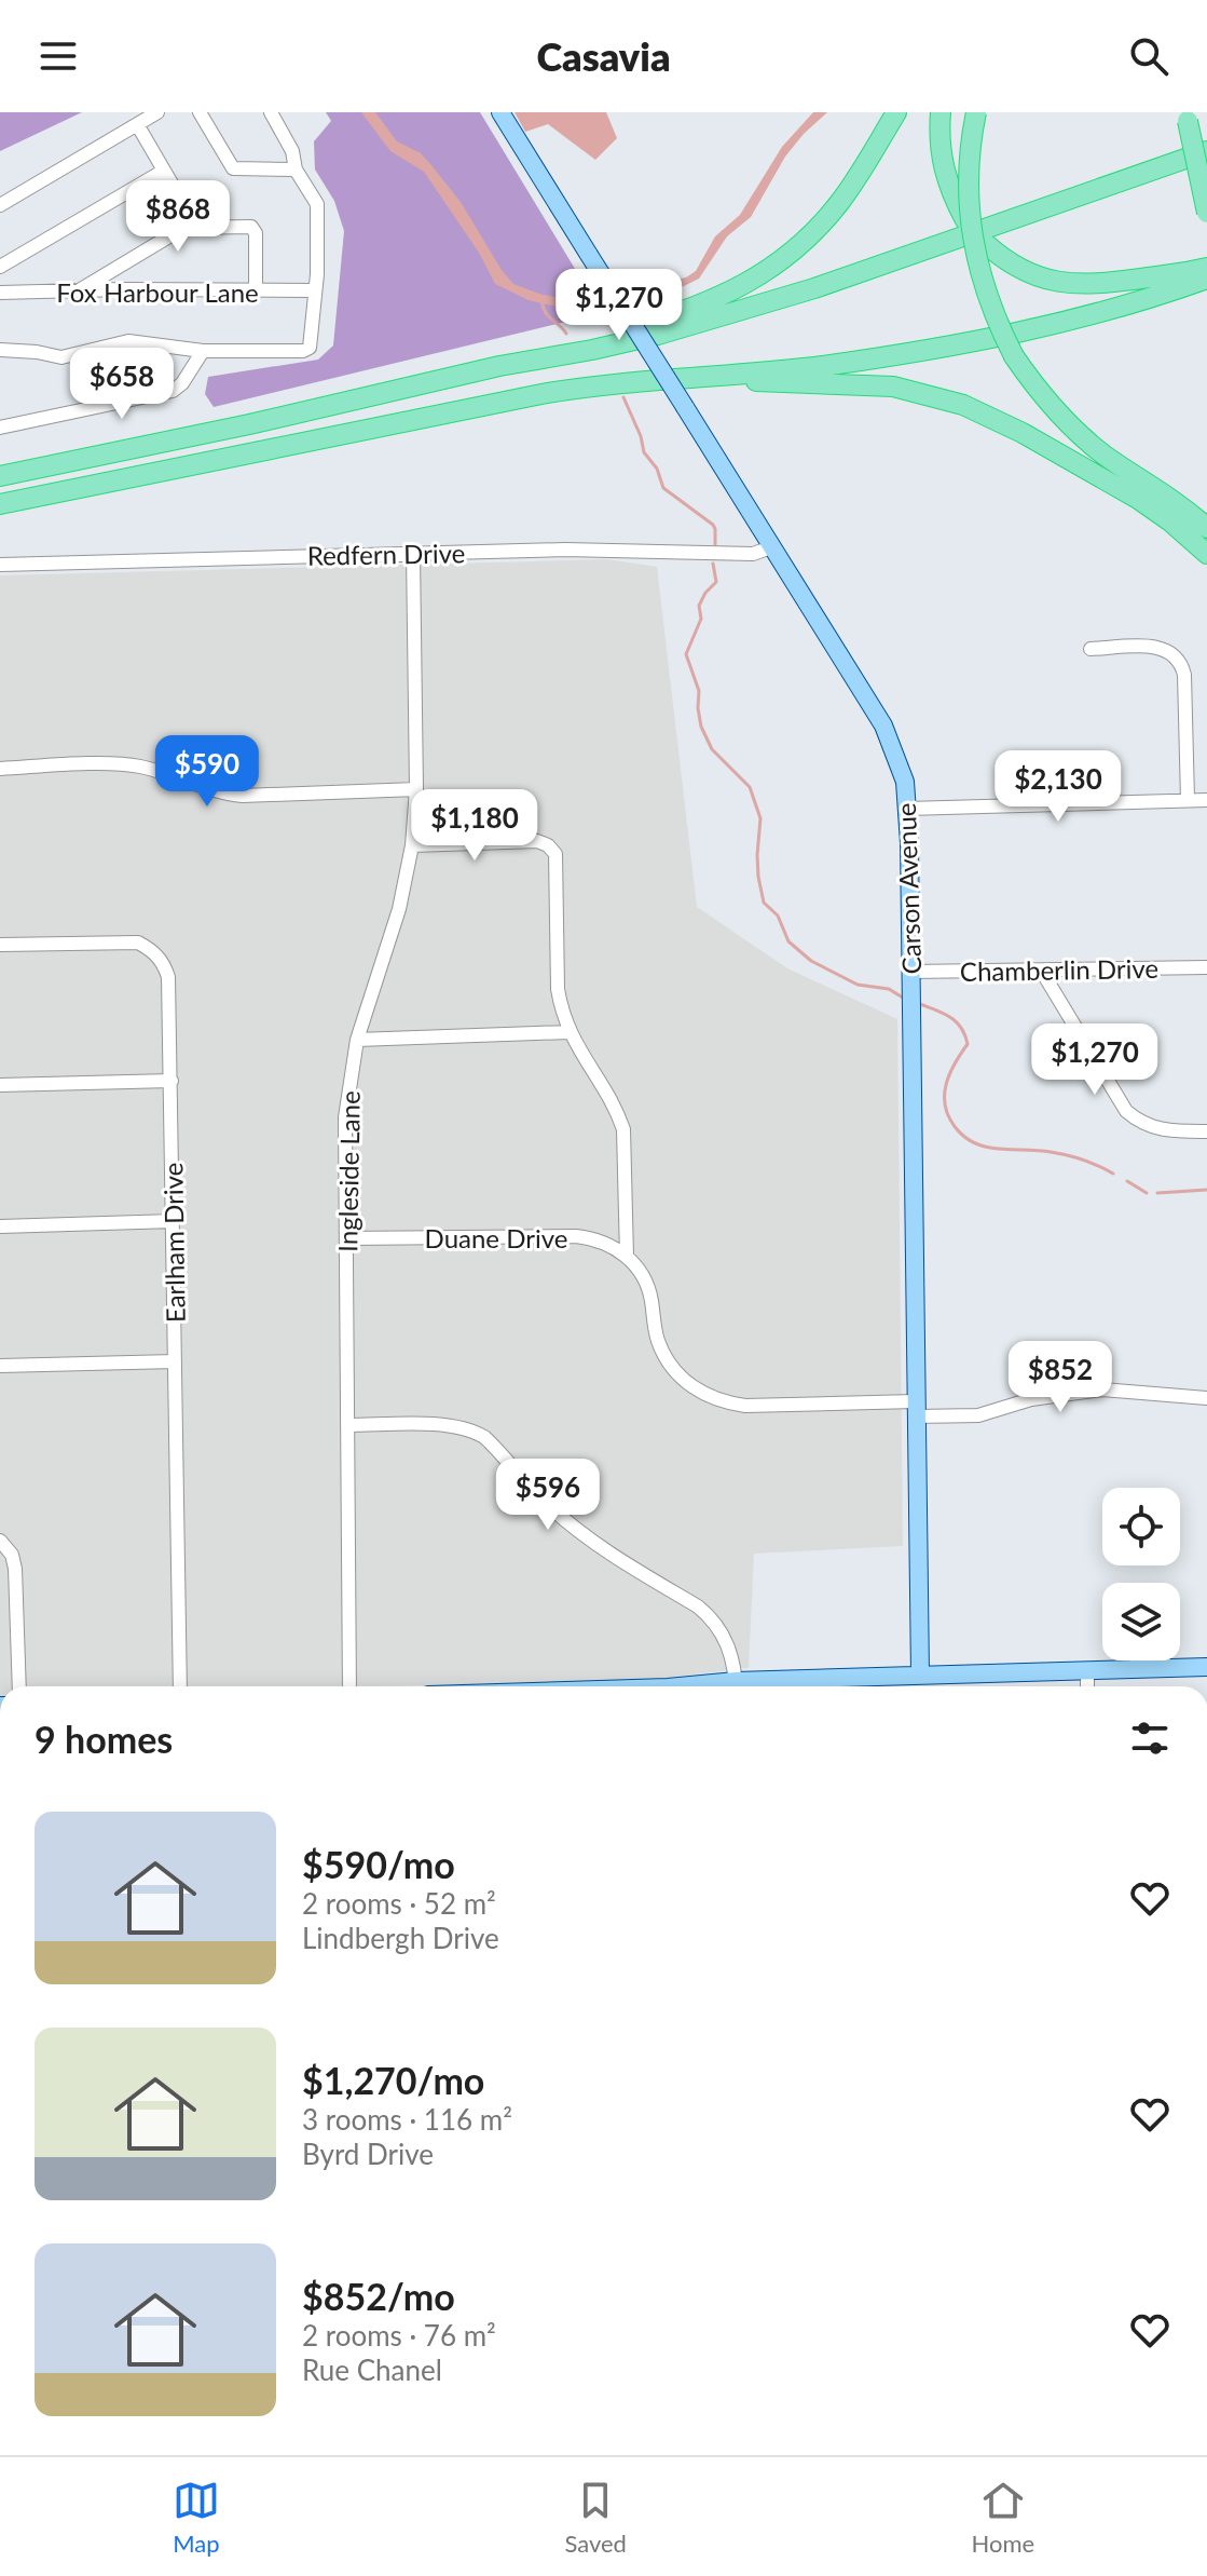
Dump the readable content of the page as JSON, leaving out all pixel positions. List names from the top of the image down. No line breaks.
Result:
{"streets":{"main road":["Carson Avenue"],"street":["Fox Harbour Lane","Redfern Drive","Chamberlin Drive","Ingleside Lane","Duane Drive","Earlham Drive"]},"crossings":[["Redfern Drive","Carson Avenue"],["Redfern Drive","Ingleside Lane"],["Carson Avenue","Chamberlin Drive"],["Ingleside Lane","Duane Drive"]],"page":{"header":"Casavia","price":["$868","$1,270","$658","$590","$2,130","$1,180","$1,270","$852","$596"],"heading":"9 homes","list":[{"name":"$590/mo","note":"2 rooms · 52 m² · Lindbergh Drive"},{"name":"$1,270/mo","note":"3 rooms · 116 m² · Byrd Drive"},{"name":"$852/mo","note":"2 rooms · 76 m² · Rue Chanel"}],"tabs":["Map","Saved","Home"]}}
